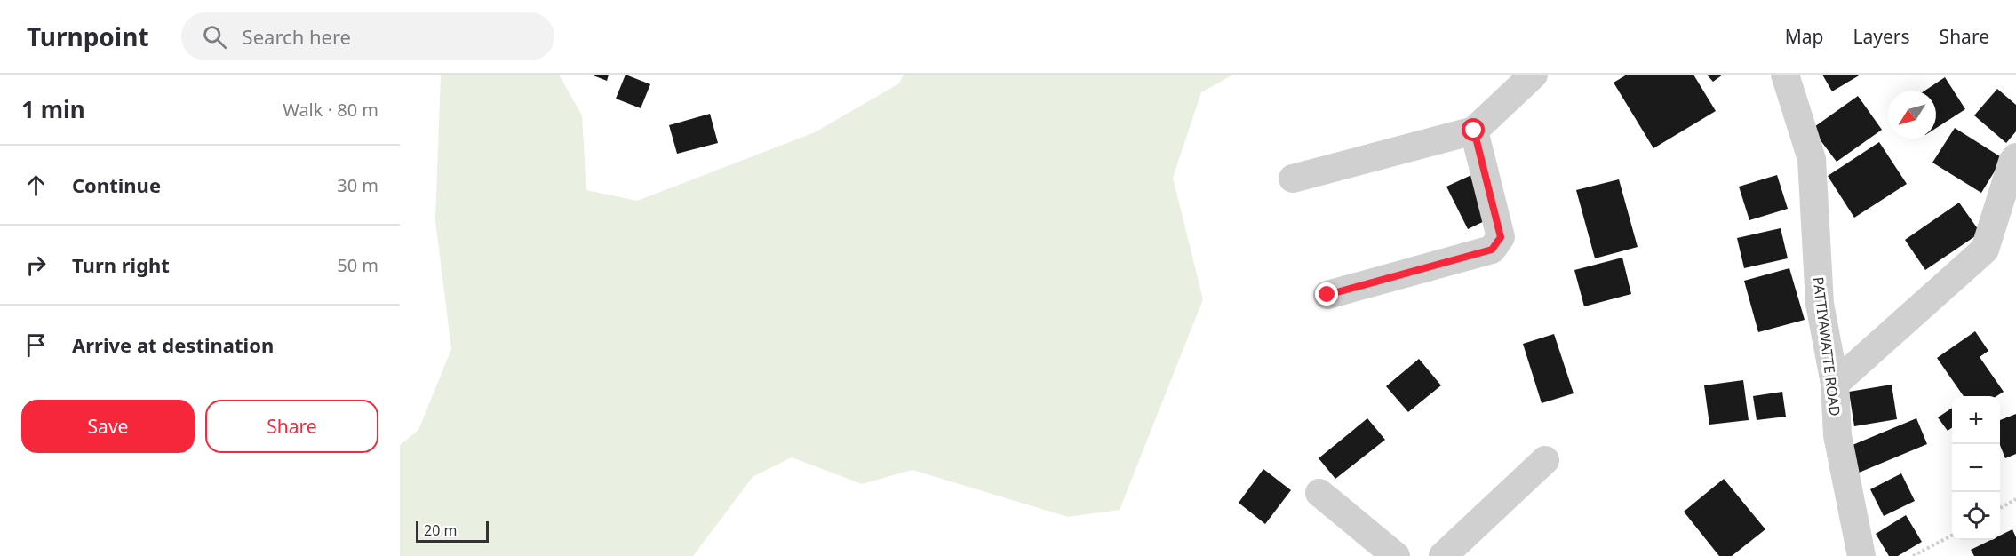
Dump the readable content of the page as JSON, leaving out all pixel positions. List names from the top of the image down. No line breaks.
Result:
{"streets":{"street":["PATTIYAWATTE ROAD"]},"scale_bar":"20 m","north":"bottom left","page":{"header":"Turnpoint","search":"Search here","nav":["Map","Layers","Share"],"heading":["1 min","Walk · 80 m"],"list":[["Continue","30 m"],["Turn right","50 m"],"Arrive at destination"],"buttons":["Save","Share"],"map_buttons":["+","−"],"scale":"20 m"}}
